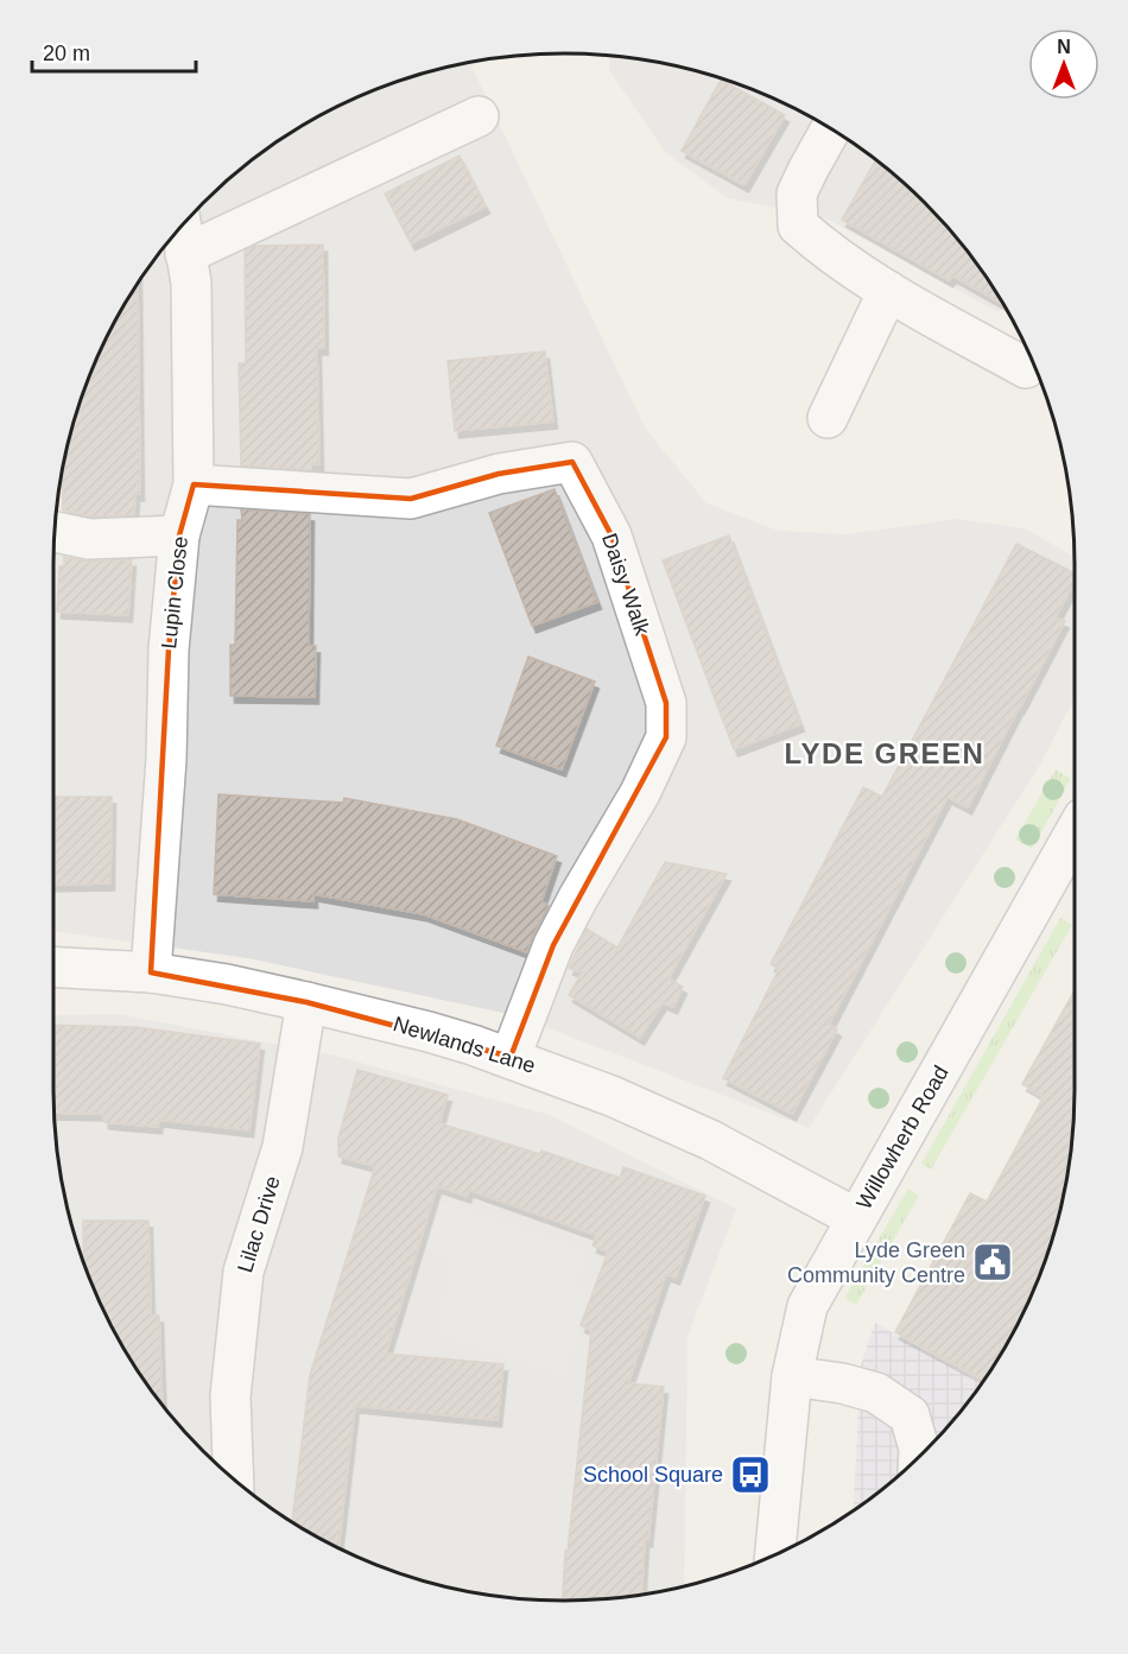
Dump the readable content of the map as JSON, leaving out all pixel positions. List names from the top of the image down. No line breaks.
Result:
{"streets":{"street":["Daisy Walk","Lupin Close","Newlands Lane","Willowherb Road","Lilac Drive"]},"crossings":[["Daisy Walk","Lupin Close"],["Daisy Walk","Newlands Lane"],["Lupin Close","Newlands Lane"],["Newlands Lane","Willowherb Road"],["Newlands Lane","Lilac Drive"]],"districts":["LYDE GREEN"],"places":{"public building":["Lyde Green Community Centre"],"bus stop":["School Square"]},"scale_bar":"20 m","north":"top"}
